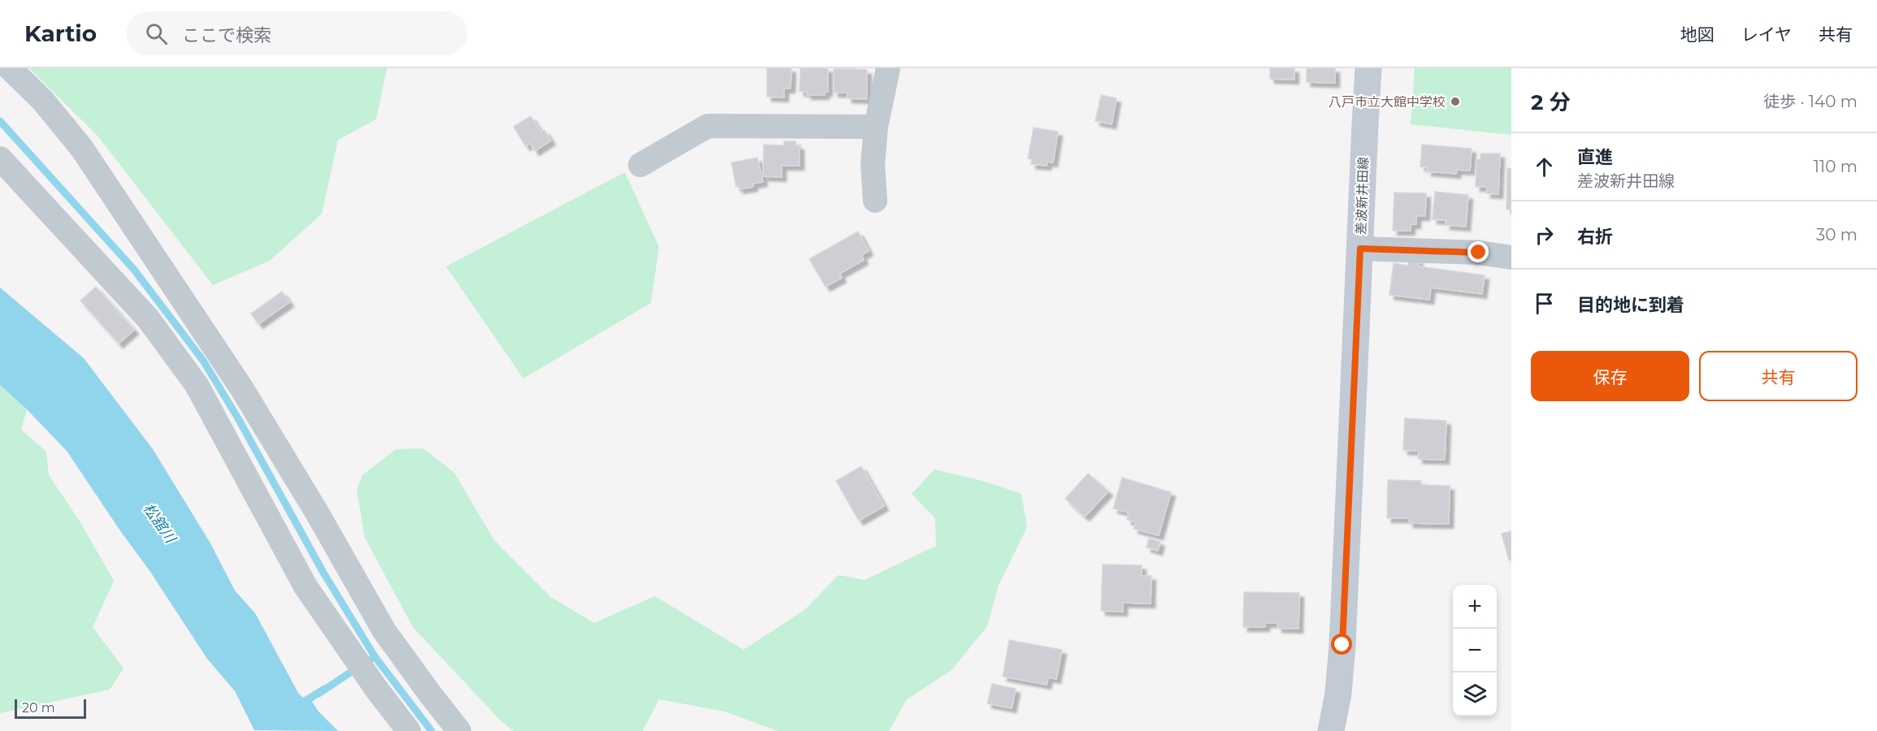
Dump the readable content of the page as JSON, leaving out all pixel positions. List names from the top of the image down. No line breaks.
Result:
{"streets":{"main road":["差波新井田線"]},"water":["松舘川"],"places":["八戸市立大館中学校"],"scale_bar":"20 m","page":{"header":"Kartio","search":"ここで検索","nav":["地図","レイヤ","共有"],"heading":["2 分","徒歩 · 140 m"],"list":[["直進","差波新井田線","110 m"],["右折","30 m"],"目的地に到着"],"buttons":["保存","共有"],"map_buttons":["+","−"],"scale":"20 m"}}
